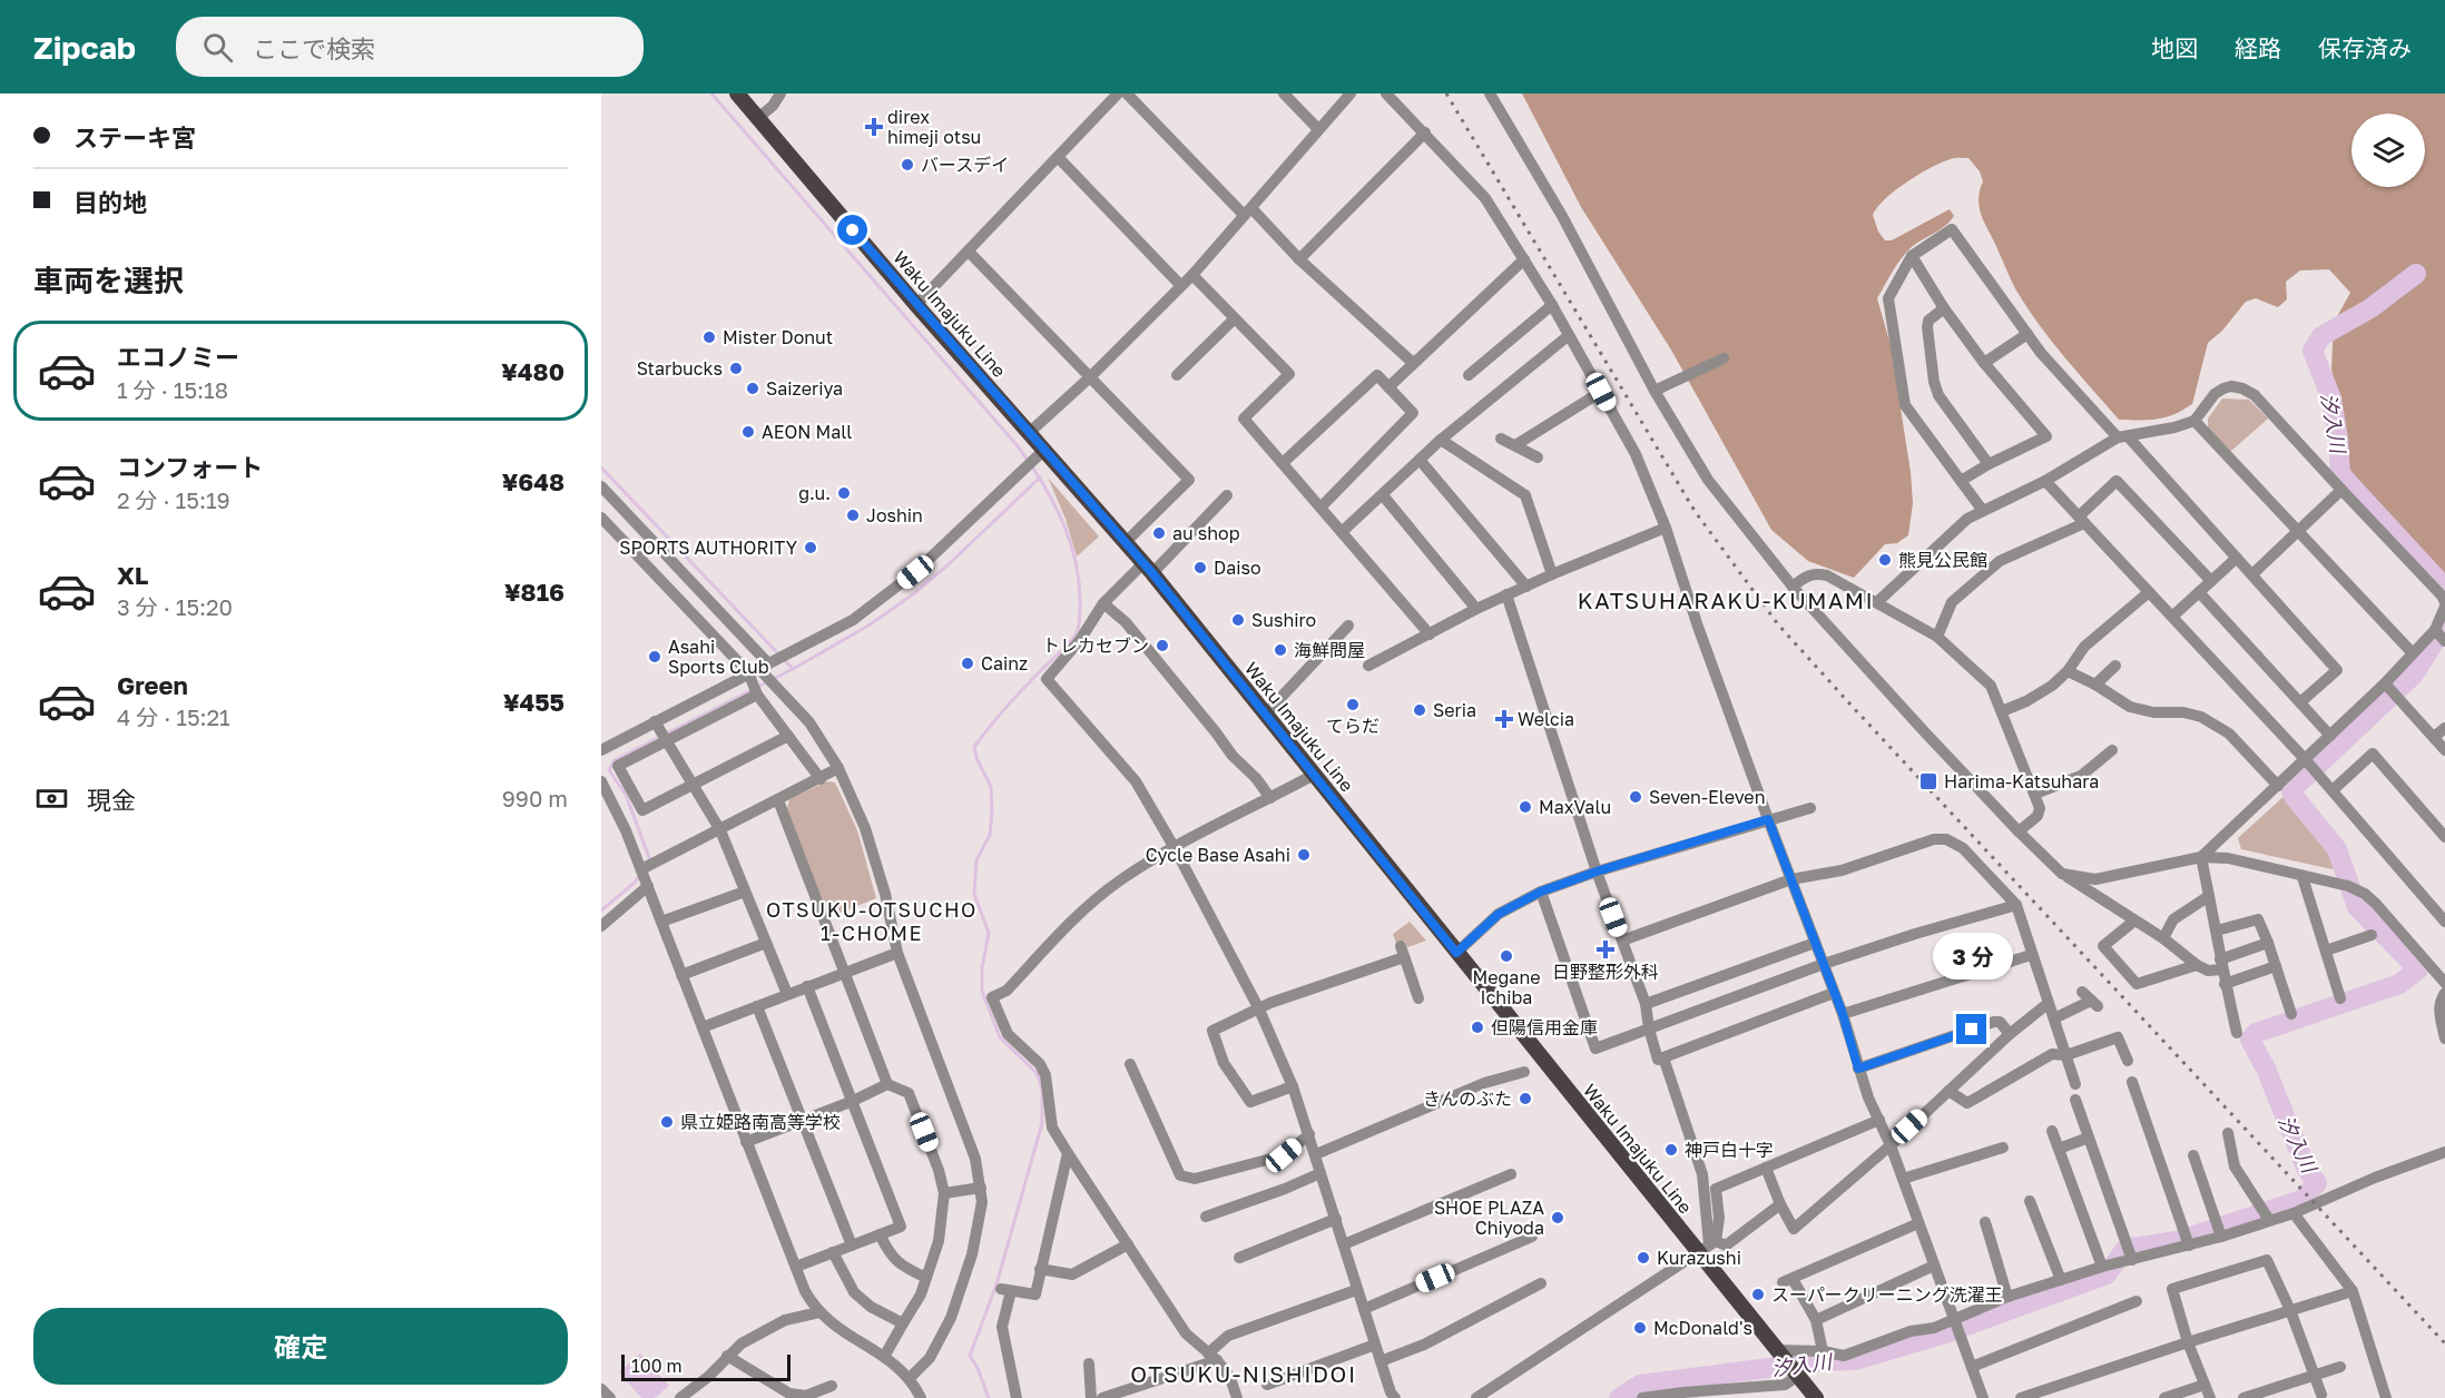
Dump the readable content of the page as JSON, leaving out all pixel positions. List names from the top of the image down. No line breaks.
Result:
{"streets":{"main road":["Waku Imajuku Line"]},"districts":["KATSUHARAKU-KUMAMI","OTSUKU-OTSUCHO 1-CHOME","OTSUKU-NISHIDOI"],"water":["汐入川"],"places":{"health":["direx himeji otsu","Welcia","日野整形外科"],"other":["バースデイ","Mister Donut","Starbucks","Saizeriya","AEON Mall","g.u.","Joshin","au shop","SPORTS AUTHORITY","熊見公民館","Daiso","Sushiro","トレカセブン","海鮮問屋","Asahi Sports Club","Cainz","てらだ","Seria","Seven-Eleven","MaxValu","Cycle Base Asahi","Megane Ichiba","但陽信用金庫","きんのぶた","県立姫路南高等学校","神戸白十字","SHOE PLAZA Chiyoda","Kurazushi","スーパークリーニング洗濯王","McDonald's"],"transit":["Harima-Katsuhara"]},"scale_bar":"100 m","page":{"header":"Zipcab","search":"ここで検索","nav":["地図","経路","保存済み"],"banner":["ステーキ宮","目的地"],"heading":"車両を選択","list":[{"name":"エコノミー","note":"1 分 · 15:18","value":"¥480"},{"name":"コンフォート","note":"2 分 · 15:19","value":"¥648"},{"name":"XL","note":"3 分 · 15:20","value":"¥816"},{"name":"Green","note":"4 分 · 15:21","value":"¥455"}],"pay":["現金","990 m"],"bubble":"3 分","buttons":"確定","scale":"100 m"}}
